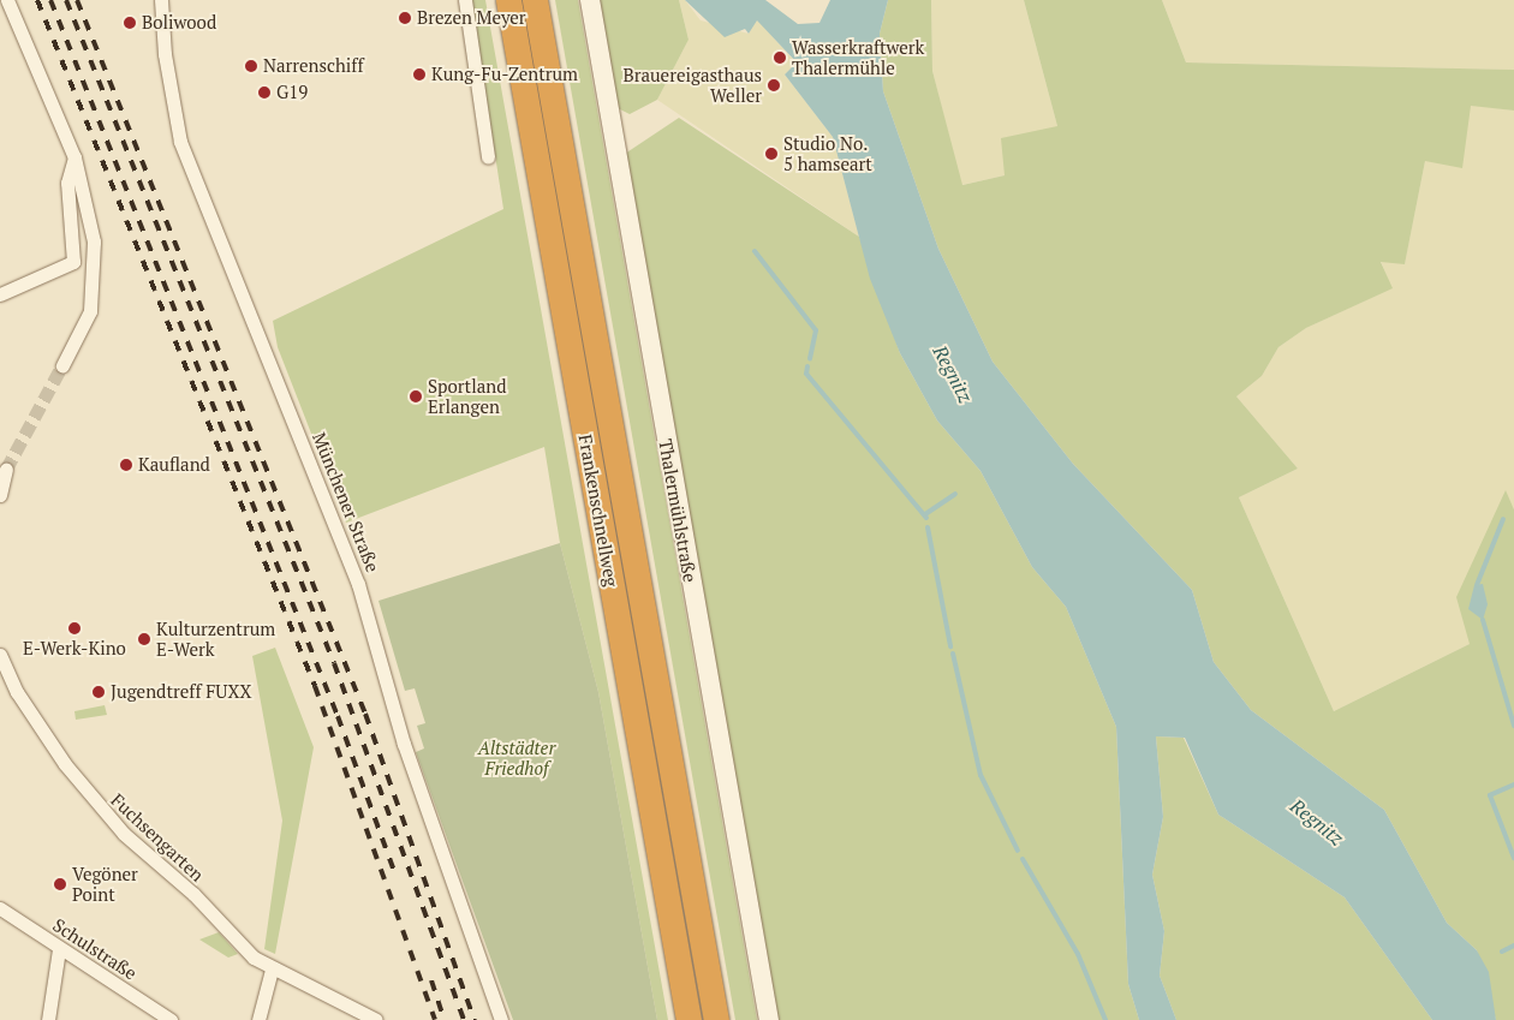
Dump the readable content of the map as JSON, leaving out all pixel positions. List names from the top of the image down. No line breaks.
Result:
{"streets":{"highway":["Frankenschnellweg"],"main road":["Thalermühlstraße"],"street":["Münchener Straße","Fuchsengarten","Schulstraße"]},"water":["Regnitz"],"parks":["Altstädter Friedhof"],"places":["Brezen Meyer","Boliwood","Wasserkraftwerk Thalermühle","Narrenschiff","Kung-Fu-Zentrum","Brauereigasthaus Weller","G19","Studio No. 5 hamseart","Sportland Erlangen","Kaufland","E-Werk-Kino","Kulturzentrum E-Werk","Jugendtreff FUXX","Vegöner Point"]}
